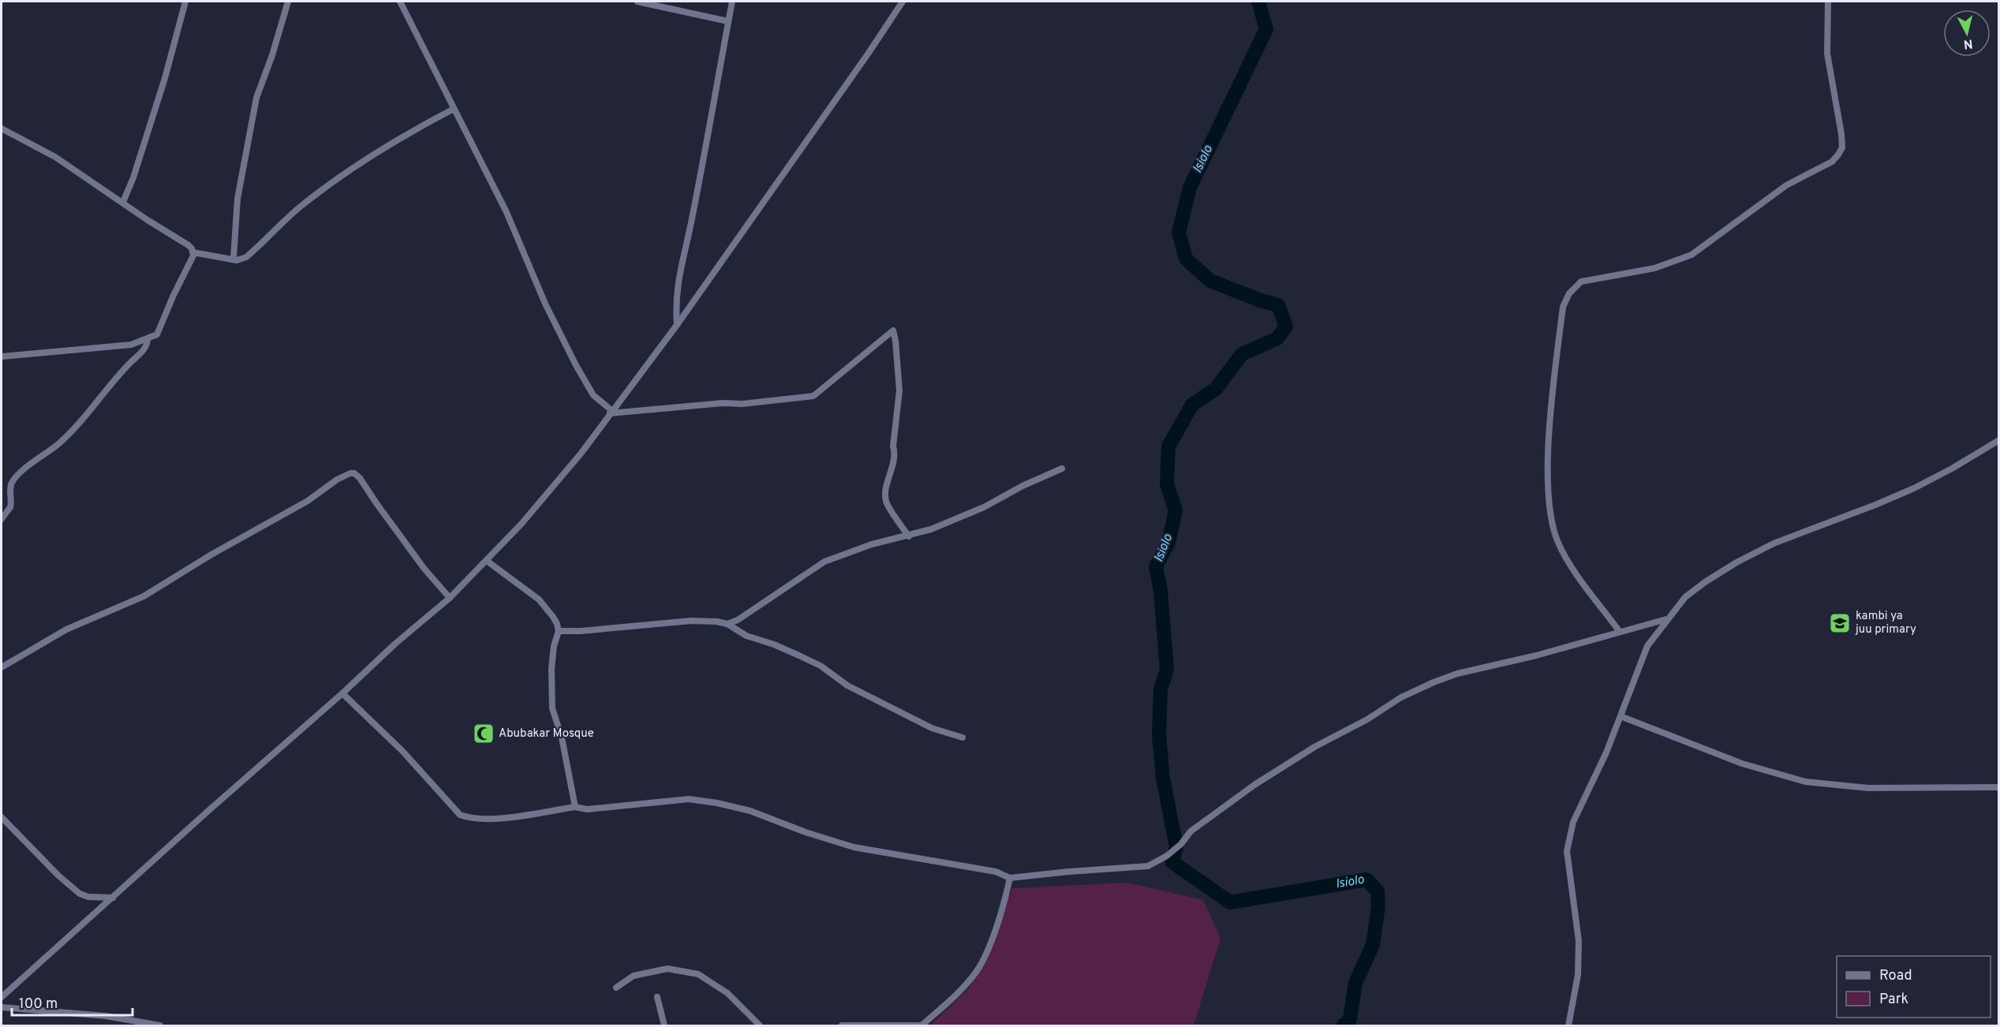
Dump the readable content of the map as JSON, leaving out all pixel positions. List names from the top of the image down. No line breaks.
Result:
{"water":["Isiolo"],"places":{"school or university":["kambi ya juu primary"],"mosque":["Abubakar Mosque"]},"legend":["Road","Park"],"scale_bar":"100 m","north":"bottom"}
